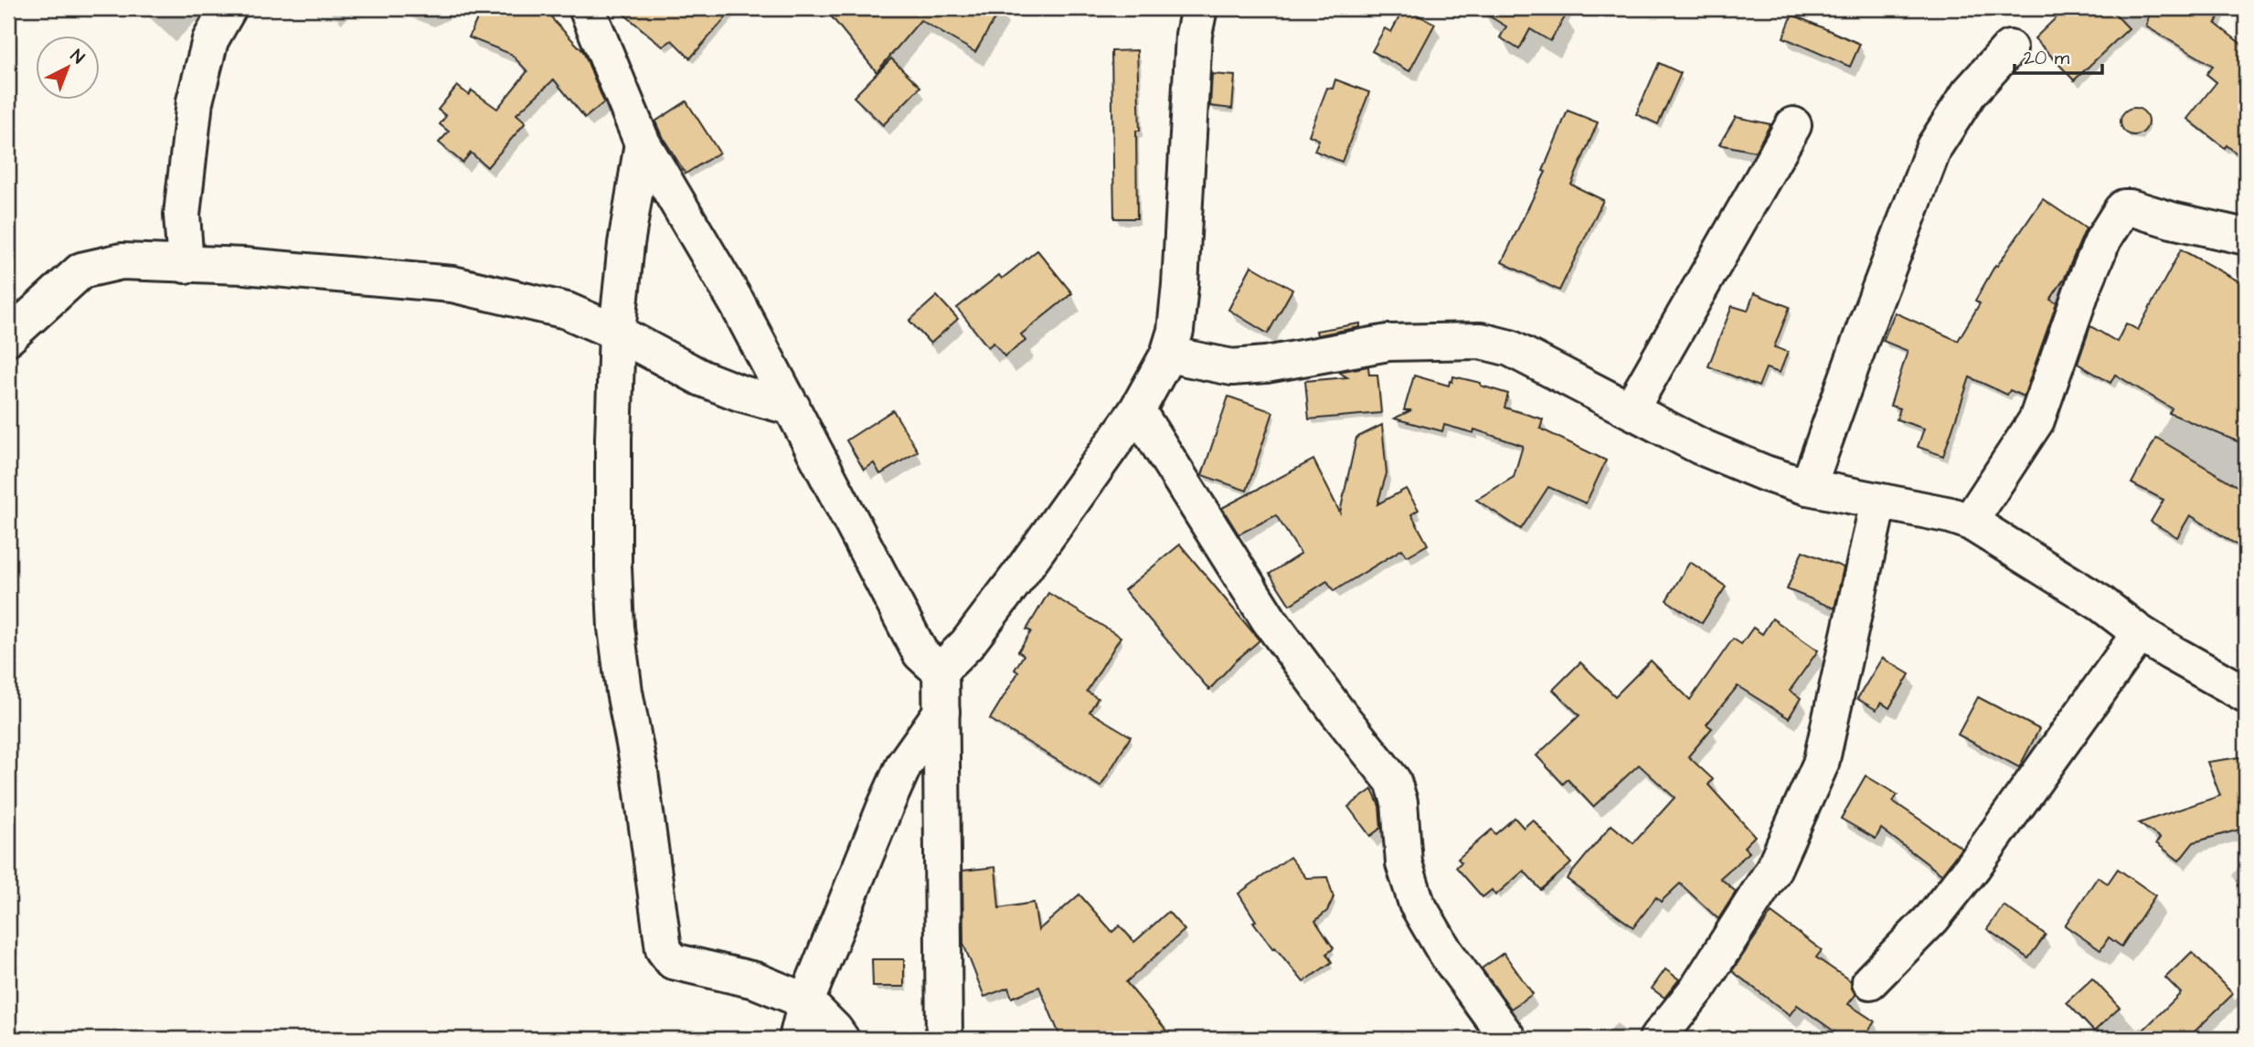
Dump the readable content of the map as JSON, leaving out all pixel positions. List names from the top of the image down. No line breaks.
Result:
{"scale_bar":"20 m","north":"top right"}
